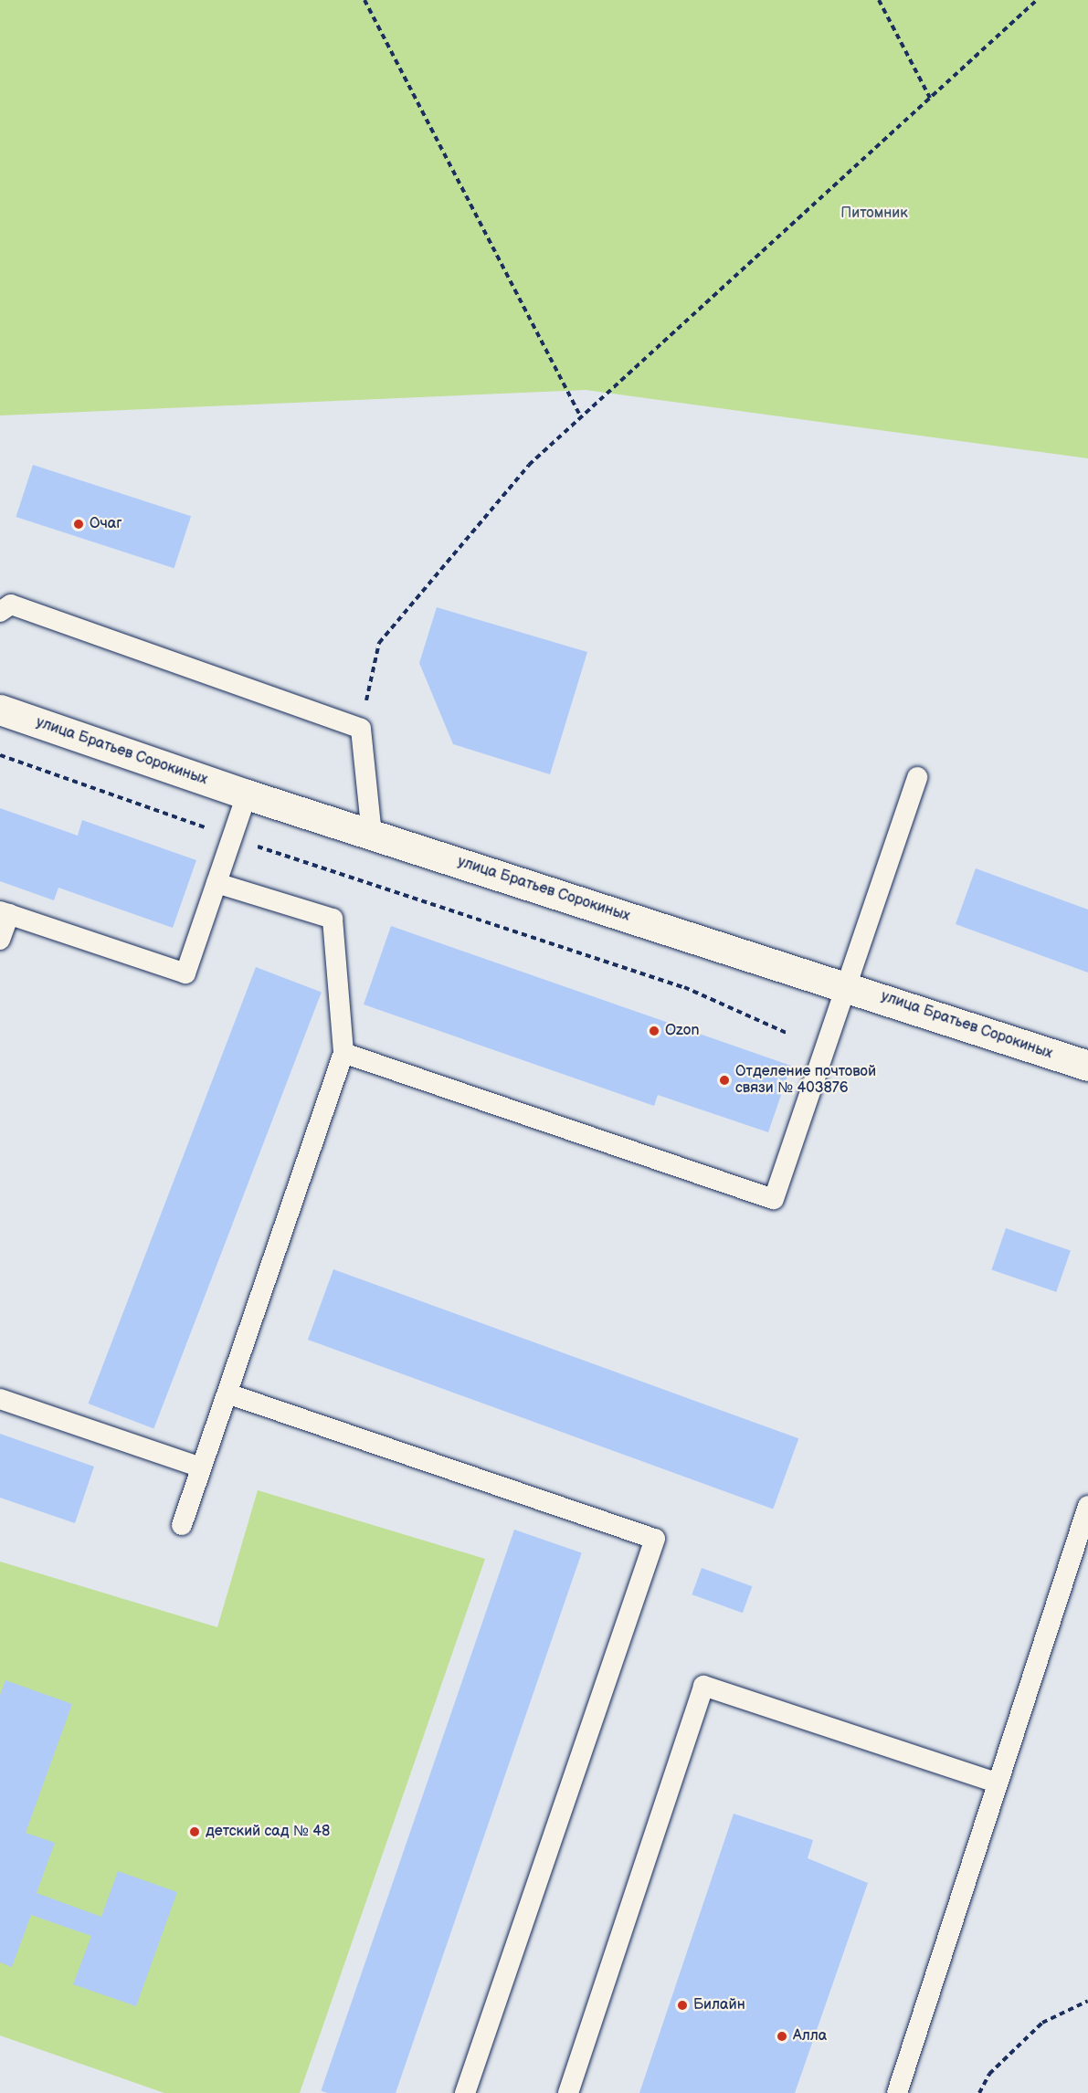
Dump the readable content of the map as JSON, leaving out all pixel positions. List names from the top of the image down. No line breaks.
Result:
{"streets":{"street":["улица Братьев Сорокиных"]},"parks":["Питомник"],"places":["Очаг","Ozon","Отделение почтовой связи № 403876","детский сад № 48","Билайн","Алла"]}
